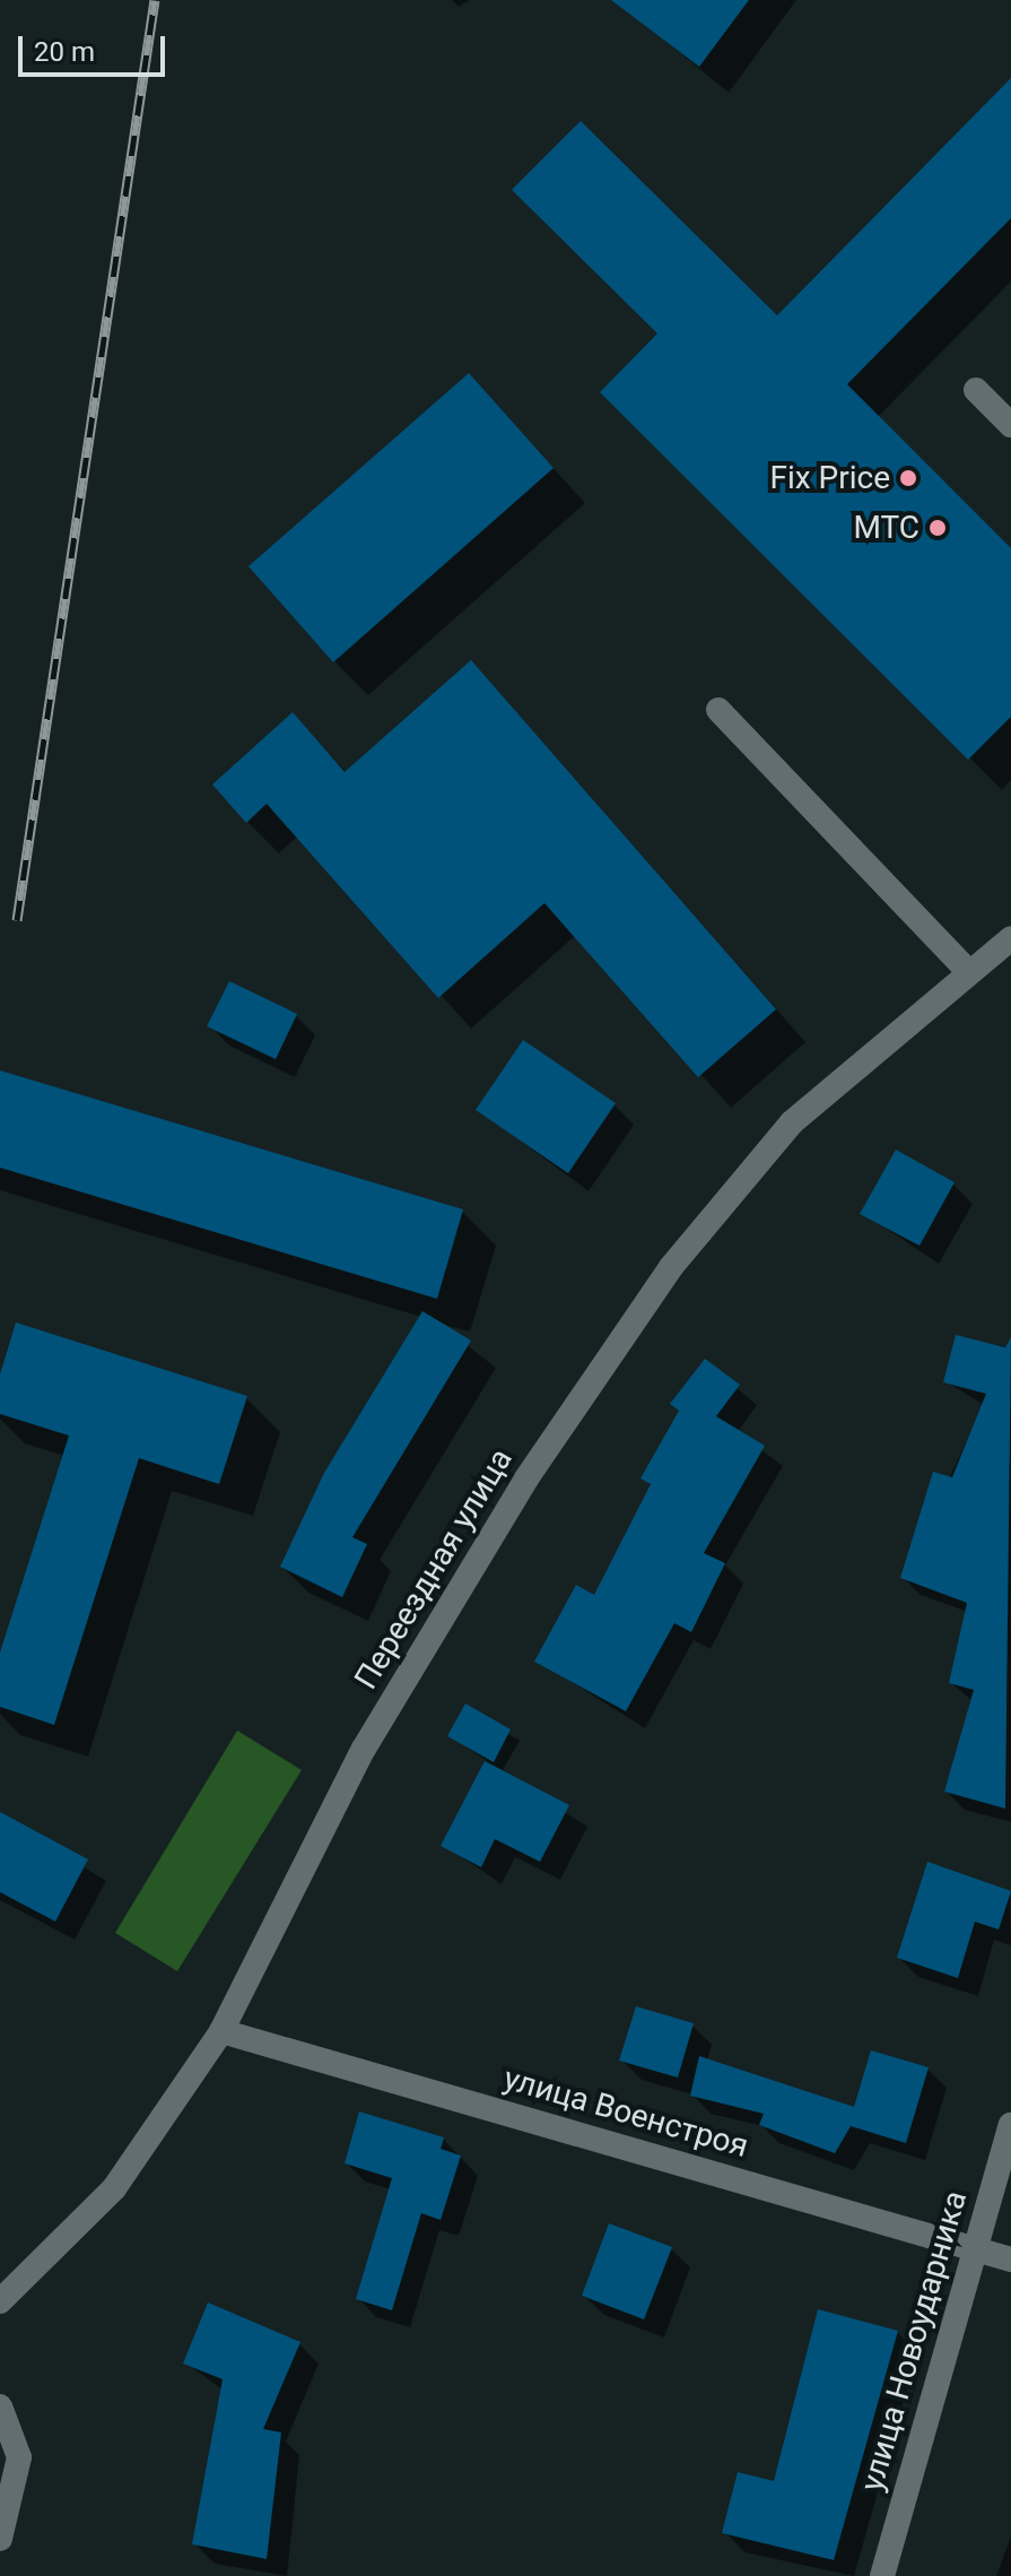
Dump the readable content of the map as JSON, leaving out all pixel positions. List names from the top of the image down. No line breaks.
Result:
{"streets":{"street":["Переездная улица","улица Военстроя","улица Новоударника"]},"crossings":[["Переездная улица","улица Военстроя"],["улица Военстроя","улица Новоударника"]],"places":["Fix Price","МТС"],"scale_bar":"20 m"}
